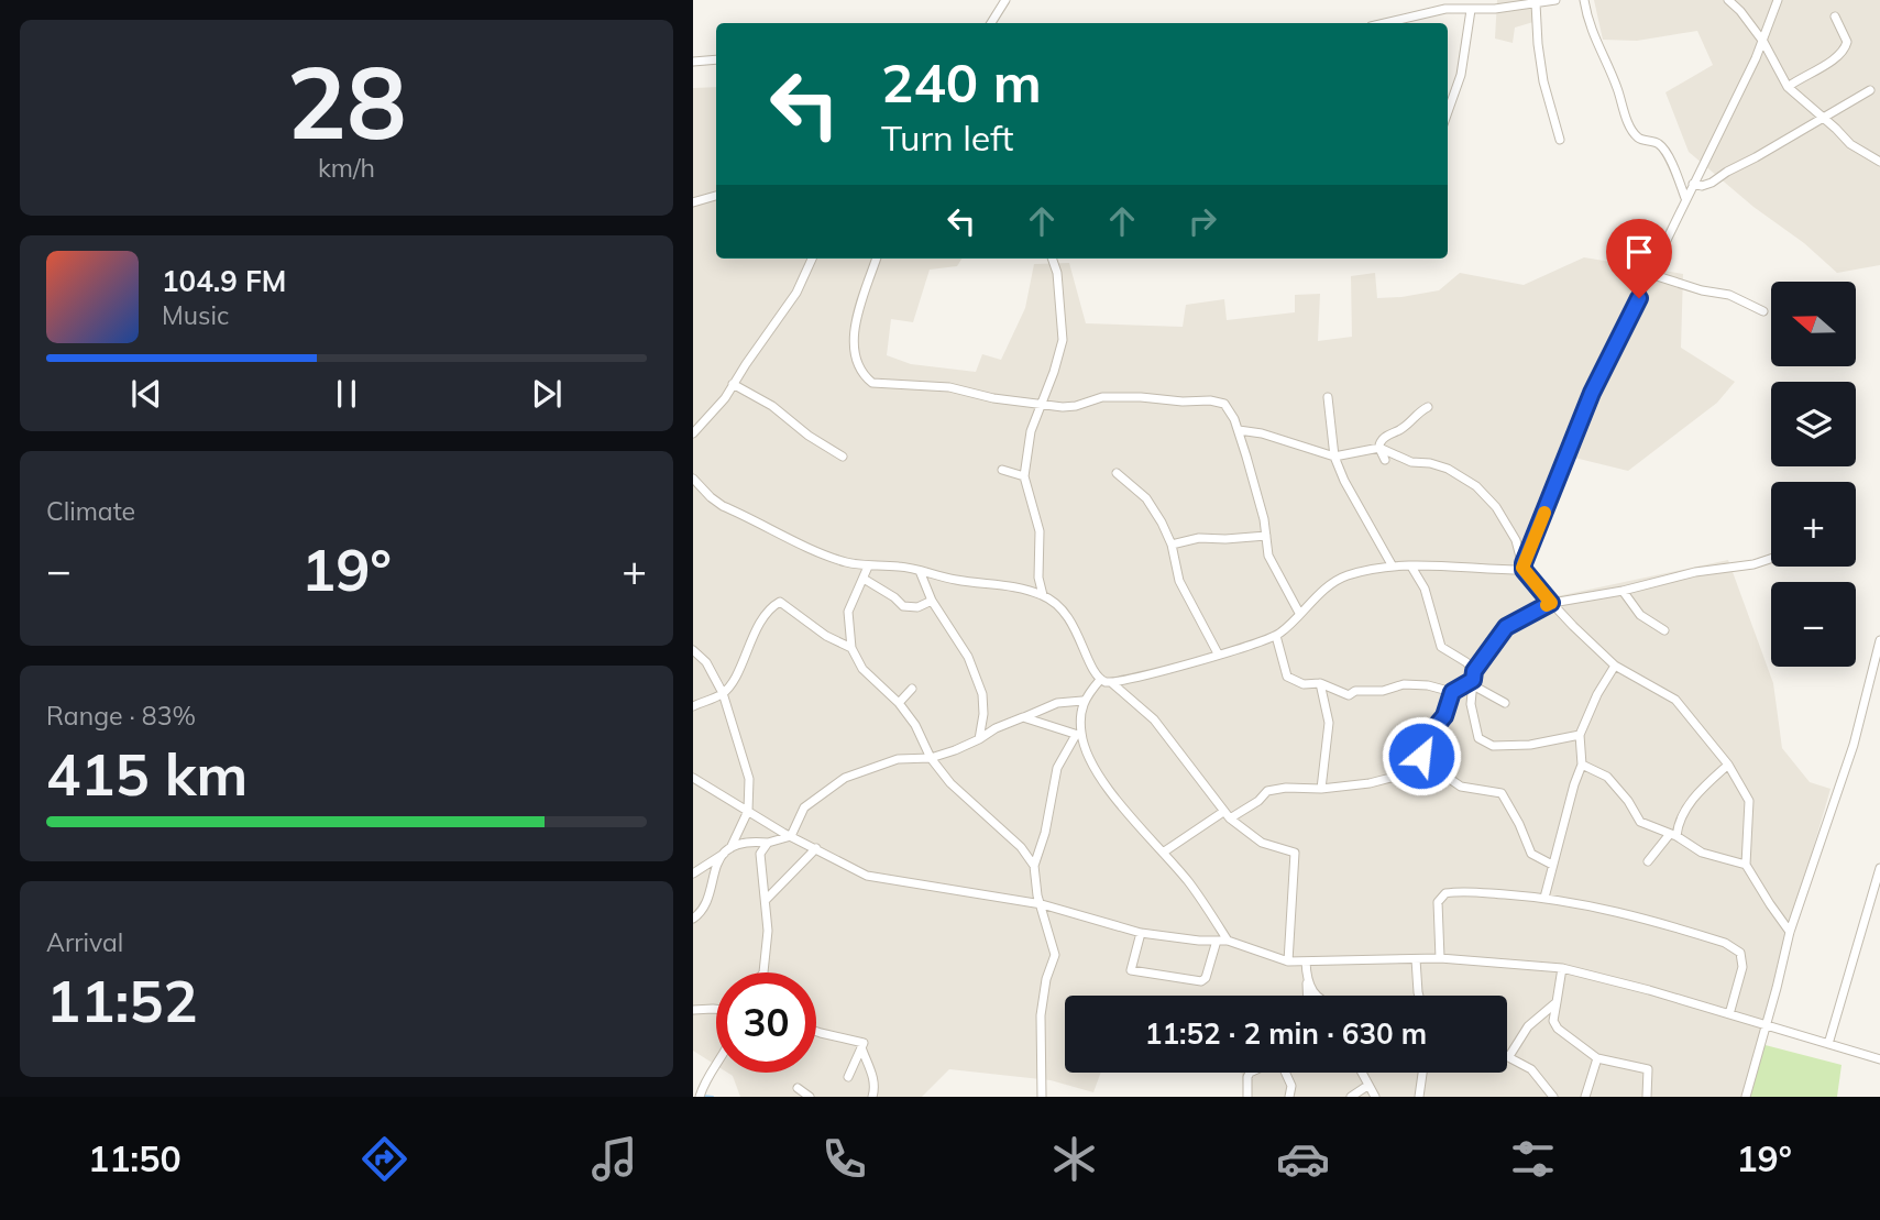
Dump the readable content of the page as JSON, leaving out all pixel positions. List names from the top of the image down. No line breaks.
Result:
{"north":"left","page":{"tile":[["28","km/h"],"Climate",["Range · 83%","415 km"],["Arrival","11:52"]],"turn":["240 m","Turn left"],"song":["104.9 FM","Music"],"map_buttons":["+","−"],"heat":["−","19°","+"],"limit":"30","trip":"11:52 · 2 min · 630 m","tabs":["11:50","19°"]}}
